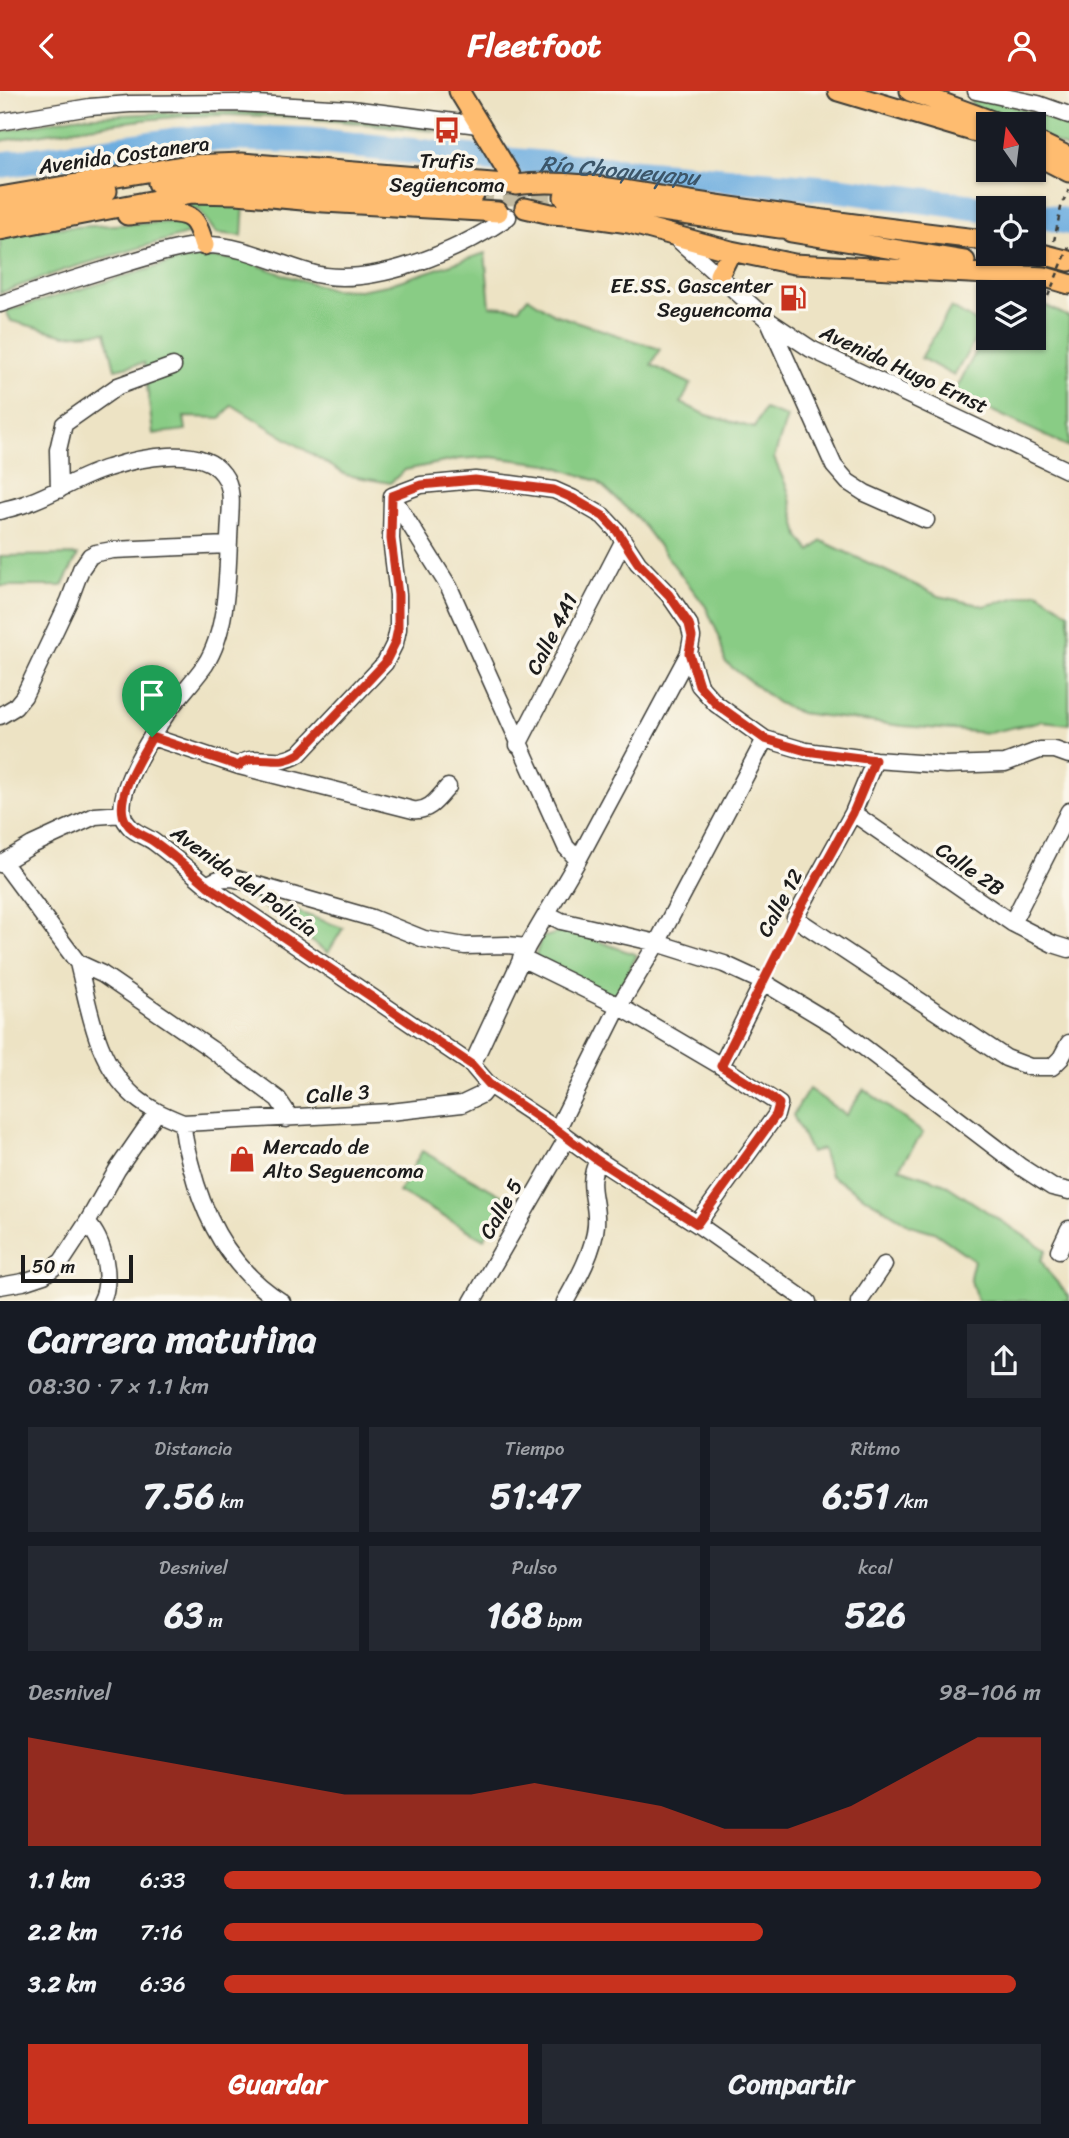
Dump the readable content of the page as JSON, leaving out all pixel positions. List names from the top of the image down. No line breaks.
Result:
{"streets":{"main road":["Avenida Costanera"],"street":["Avenida Hugo Ernst","Calle 4A1","Calle 2B","Avenida del Policía","Calle 12","Calle 3","Calle 5"]},"crossings":[["Calle 2B","Calle 12"],["Avenida del Policía","Calle 3"],["Avenida del Policía","Calle 5"]],"water":["Río Choqueyapu"],"places":{"bus stop":["Trufis Següencoma"],"fuel station":["EE.SS. Gascenter Seguencoma"],"shop":["Mercado de Alto Seguencoma"]},"scale_bar":"50 m","north":"top","page":{"header":"Fleetfoot","scale":"50 m","heading":["Carrera matutina","08:30 · 7 × 1.1 km"],"stats":[["Distancia","7.56 km"],["Tiempo","51:47"],["Ritmo","6:51 /km"],["Desnivel","63 m"],["Pulso","168 bpm"],["kcal","526"]],"chart":["Desnivel","98–106 m"],"list":[{"name":"1.1 km","note":"6:33"},{"name":"2.2 km","note":"7:16"},{"name":"3.2 km","note":"6:36"}],"buttons":["Guardar","Compartir"]}}
